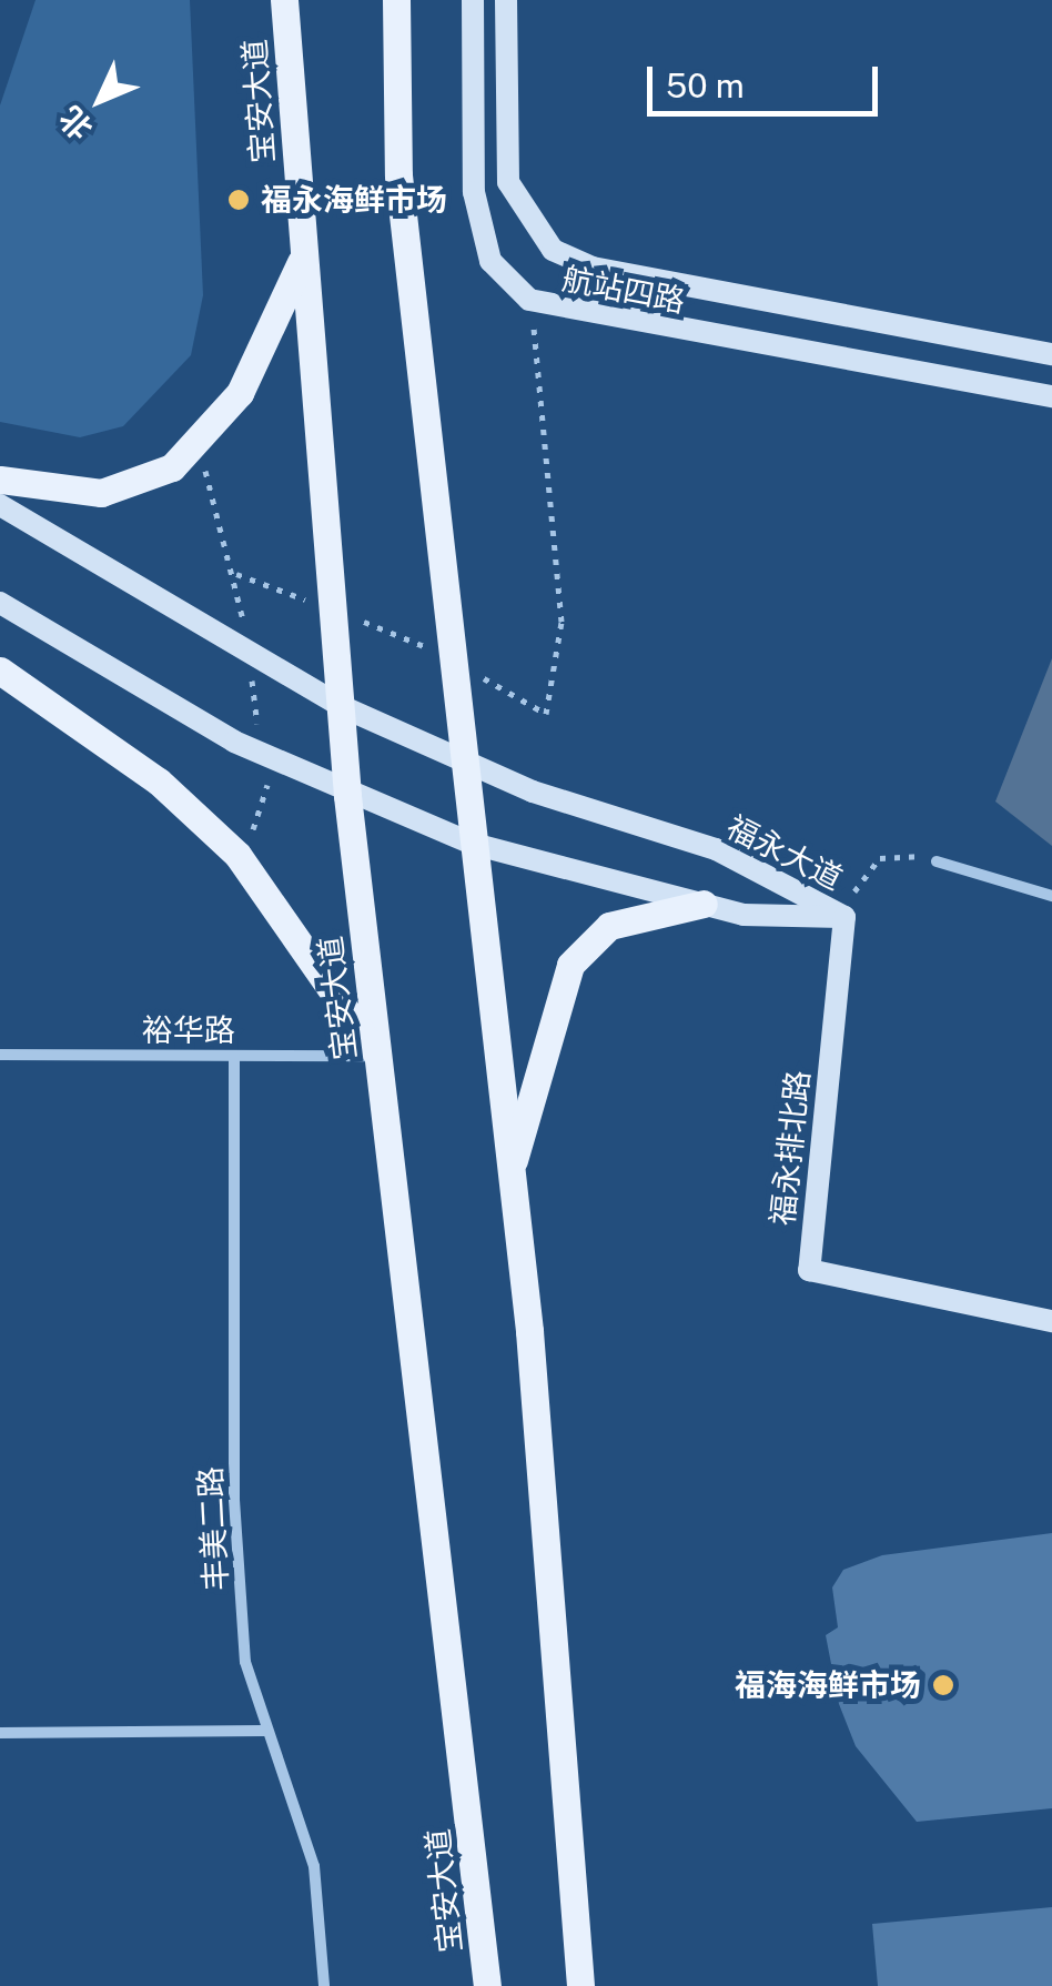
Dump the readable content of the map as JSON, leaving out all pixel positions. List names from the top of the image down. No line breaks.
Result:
{"streets":{"main road":["宝安大道","航站四路","福永大道","福永排北路"],"street":["裕华路","丰美二路"]},"crossings":[["宝安大道","福永大道"],["宝安大道","裕华路"],["福永大道","福永排北路"],["裕华路","丰美二路"]],"places":["福永海鲜市场","福海海鲜市场"],"scale_bar":"50 m","north":"bottom left"}
